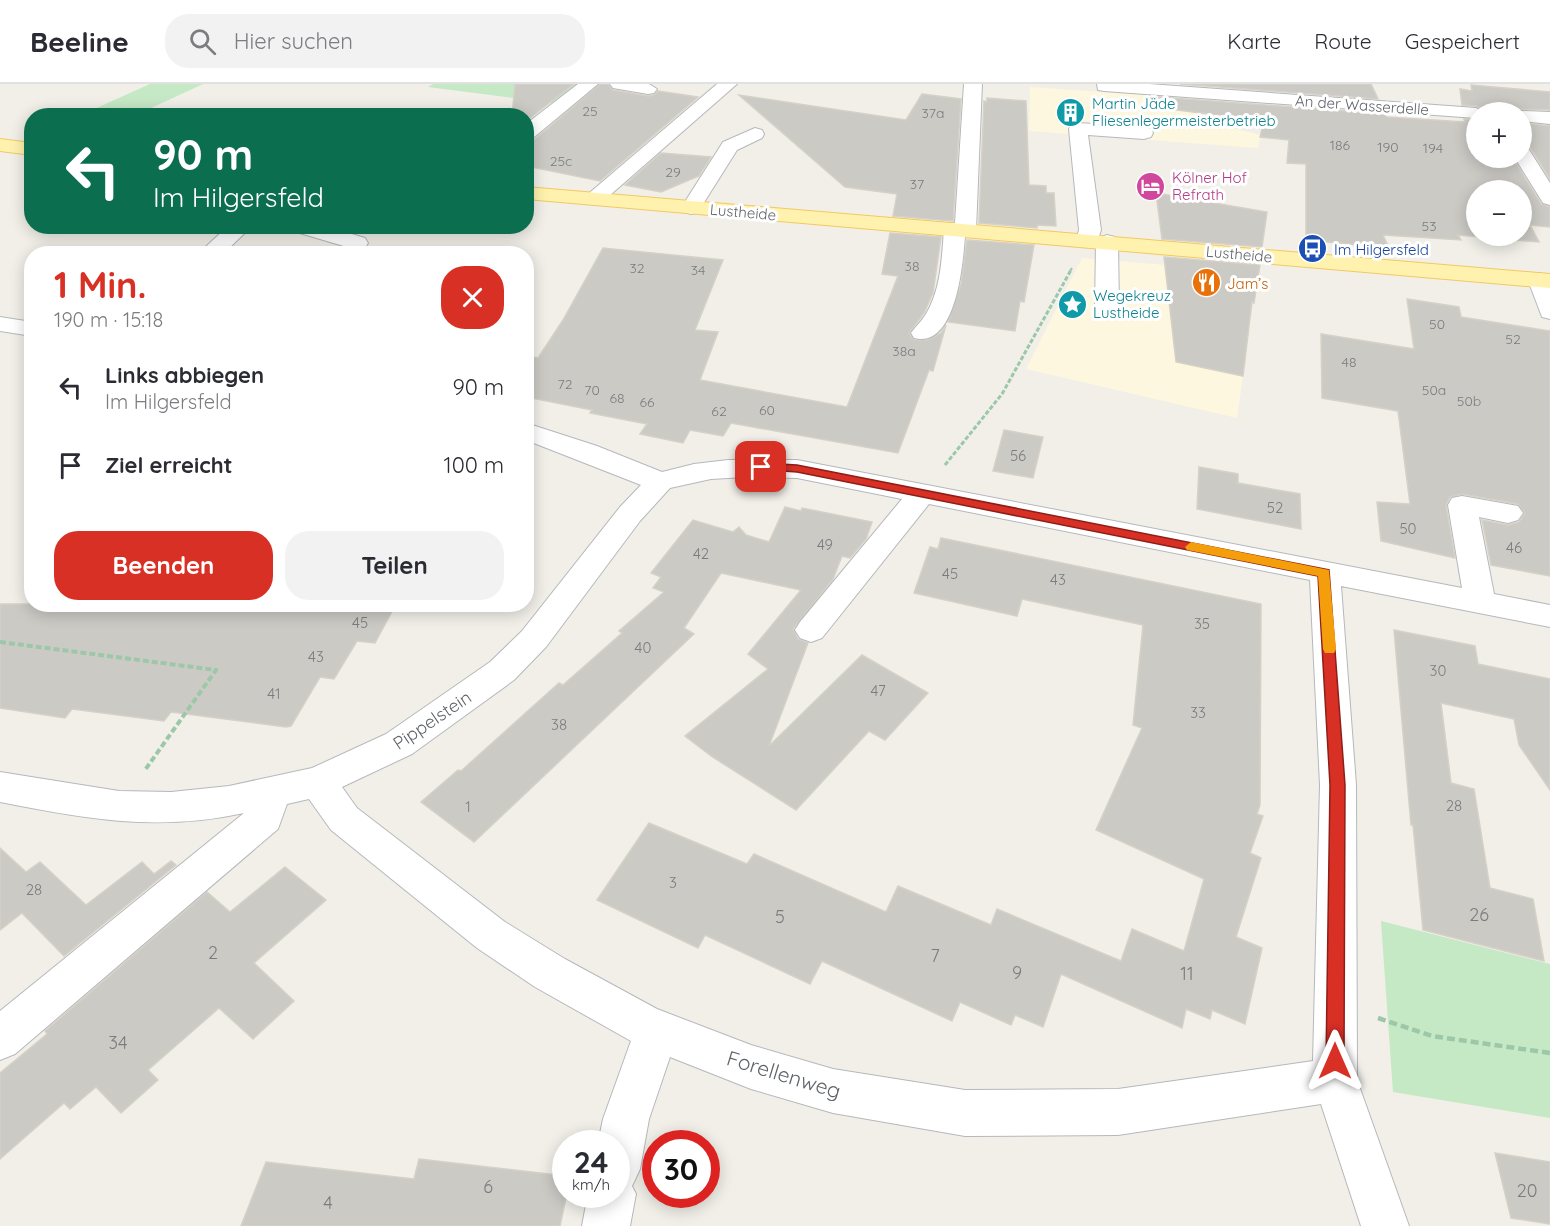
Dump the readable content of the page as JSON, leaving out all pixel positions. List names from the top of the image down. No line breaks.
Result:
{"streets":{"main road":["Lustheide"],"street":["An der Wasserdelle","Pippelstein","Forellenweg"]},"crossings":[["Pippelstein","Forellenweg"]],"places":{"building":["Martin Jäde Fliesenlegermeisterbetrieb"],"hotel":["Kölner Hof Refrath"],"bus stop":["Im Hilgersfeld"],"restaurant":["Jam’s"],"place":["Wegekreuz Lustheide"]},"house_numbers":["25","37a","186","190","194","25c","29","37","53","38","32","34","50","52","38a","48","72","70","50a","68","50b","66","60","62","56","52","50","49","46","42","45","43","45","35","40","43","30","47","41","33","38","28","1","3","28","26","5","2","7","9","11","34","6","20","4"],"page":{"header":"Beeline","search":"Hier suchen","nav":["Karte","Route","Gespeichert"],"map_buttons":["+","−"],"turn":["90 m","Im Hilgersfeld"],"heading":["1 Min.","190 m · 15:18"],"list":[{"name":"Links abbiegen","note":"Im Hilgersfeld","value":"90 m"},{"name":"Ziel erreicht","value":"100 m"}],"buttons":["Beenden","Teilen"],"speed":"24 km/h","limit":"30"}}
